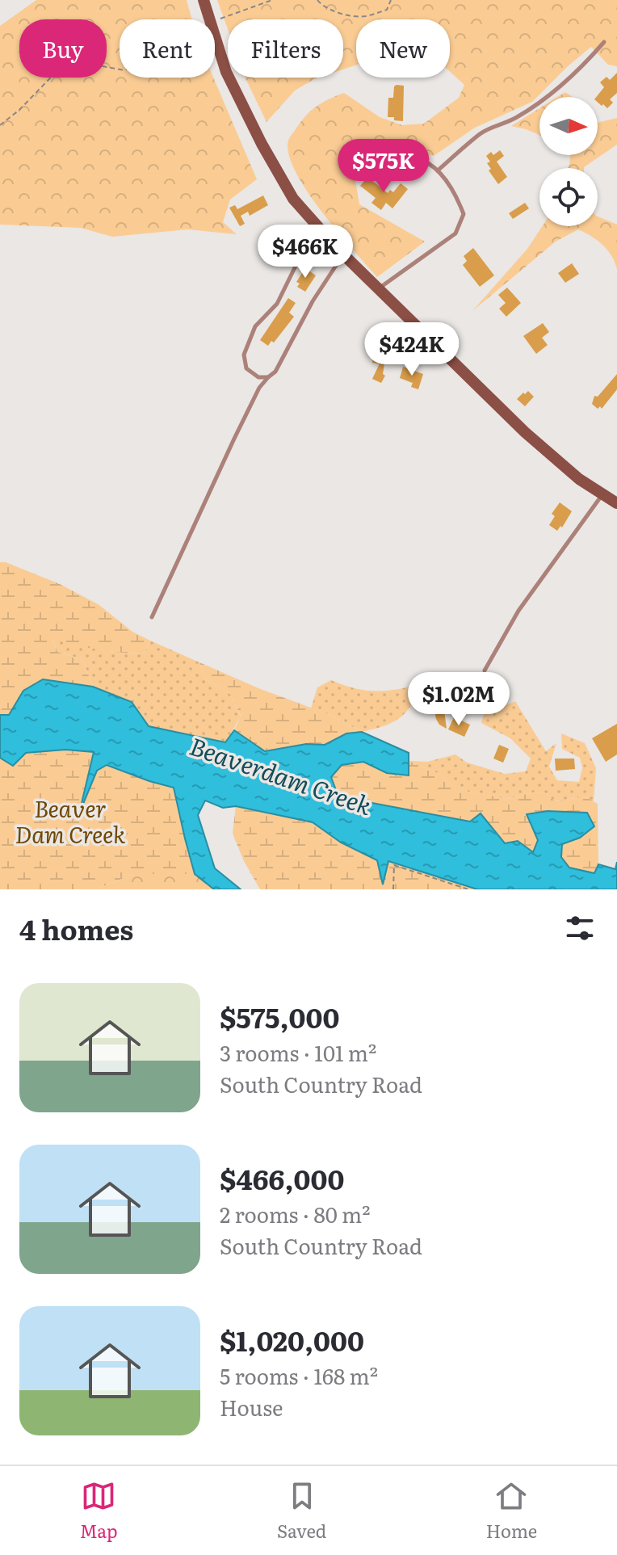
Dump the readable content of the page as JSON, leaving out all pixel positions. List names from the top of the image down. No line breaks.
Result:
{"water":["Beaverdam Creek"],"parks":["Beaver Dam Creek"],"north":"right","page":{"chip":["Buy","Rent","Filters","New"],"price":["$575K","$466K","$424K","$1.02M"],"heading":"4 homes","list":[{"name":"$575,000","note":"3 rooms · 101 m² · South Country Road"},{"name":"$466,000","note":"2 rooms · 80 m² · South Country Road"},{"name":"$1,020,000","note":"5 rooms · 168 m² · House"}],"tabs":["Map","Saved","Home"]}}
